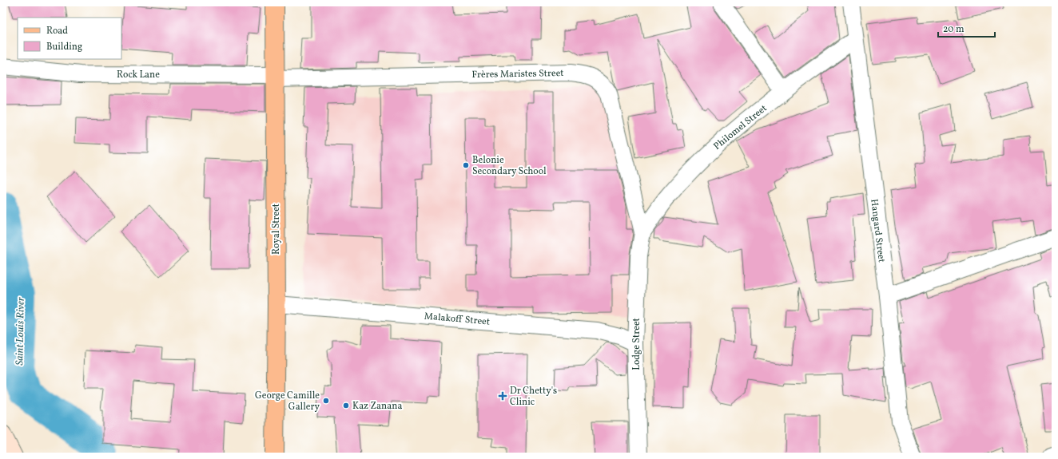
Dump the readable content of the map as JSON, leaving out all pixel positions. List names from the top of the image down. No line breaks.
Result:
{"streets":{"main road":["Royal Street"],"street":["Frères Maristes Street","Rock Lane","Philomel Street","Hangard Street","Malakoff Street","Lodge Street"]},"crossings":[["Frères Maristes Street","Rock Lane"],["Frères Maristes Street","Philomel Street"],["Frères Maristes Street","Royal Street"],["Frères Maristes Street","Lodge Street"],["Rock Lane","Royal Street"],["Philomel Street","Hangard Street"],["Philomel Street","Lodge Street"],["Royal Street","Malakoff Street"],["Malakoff Street","Lodge Street"]],"water":["Saint Louis River"],"places":{"other":["Belonie Secondary School","George Camille Gallery","Kaz Zanana"],"health":["Dr Chetty's Clinic"]},"legend":["Road","Building"],"scale_bar":"20 m"}
